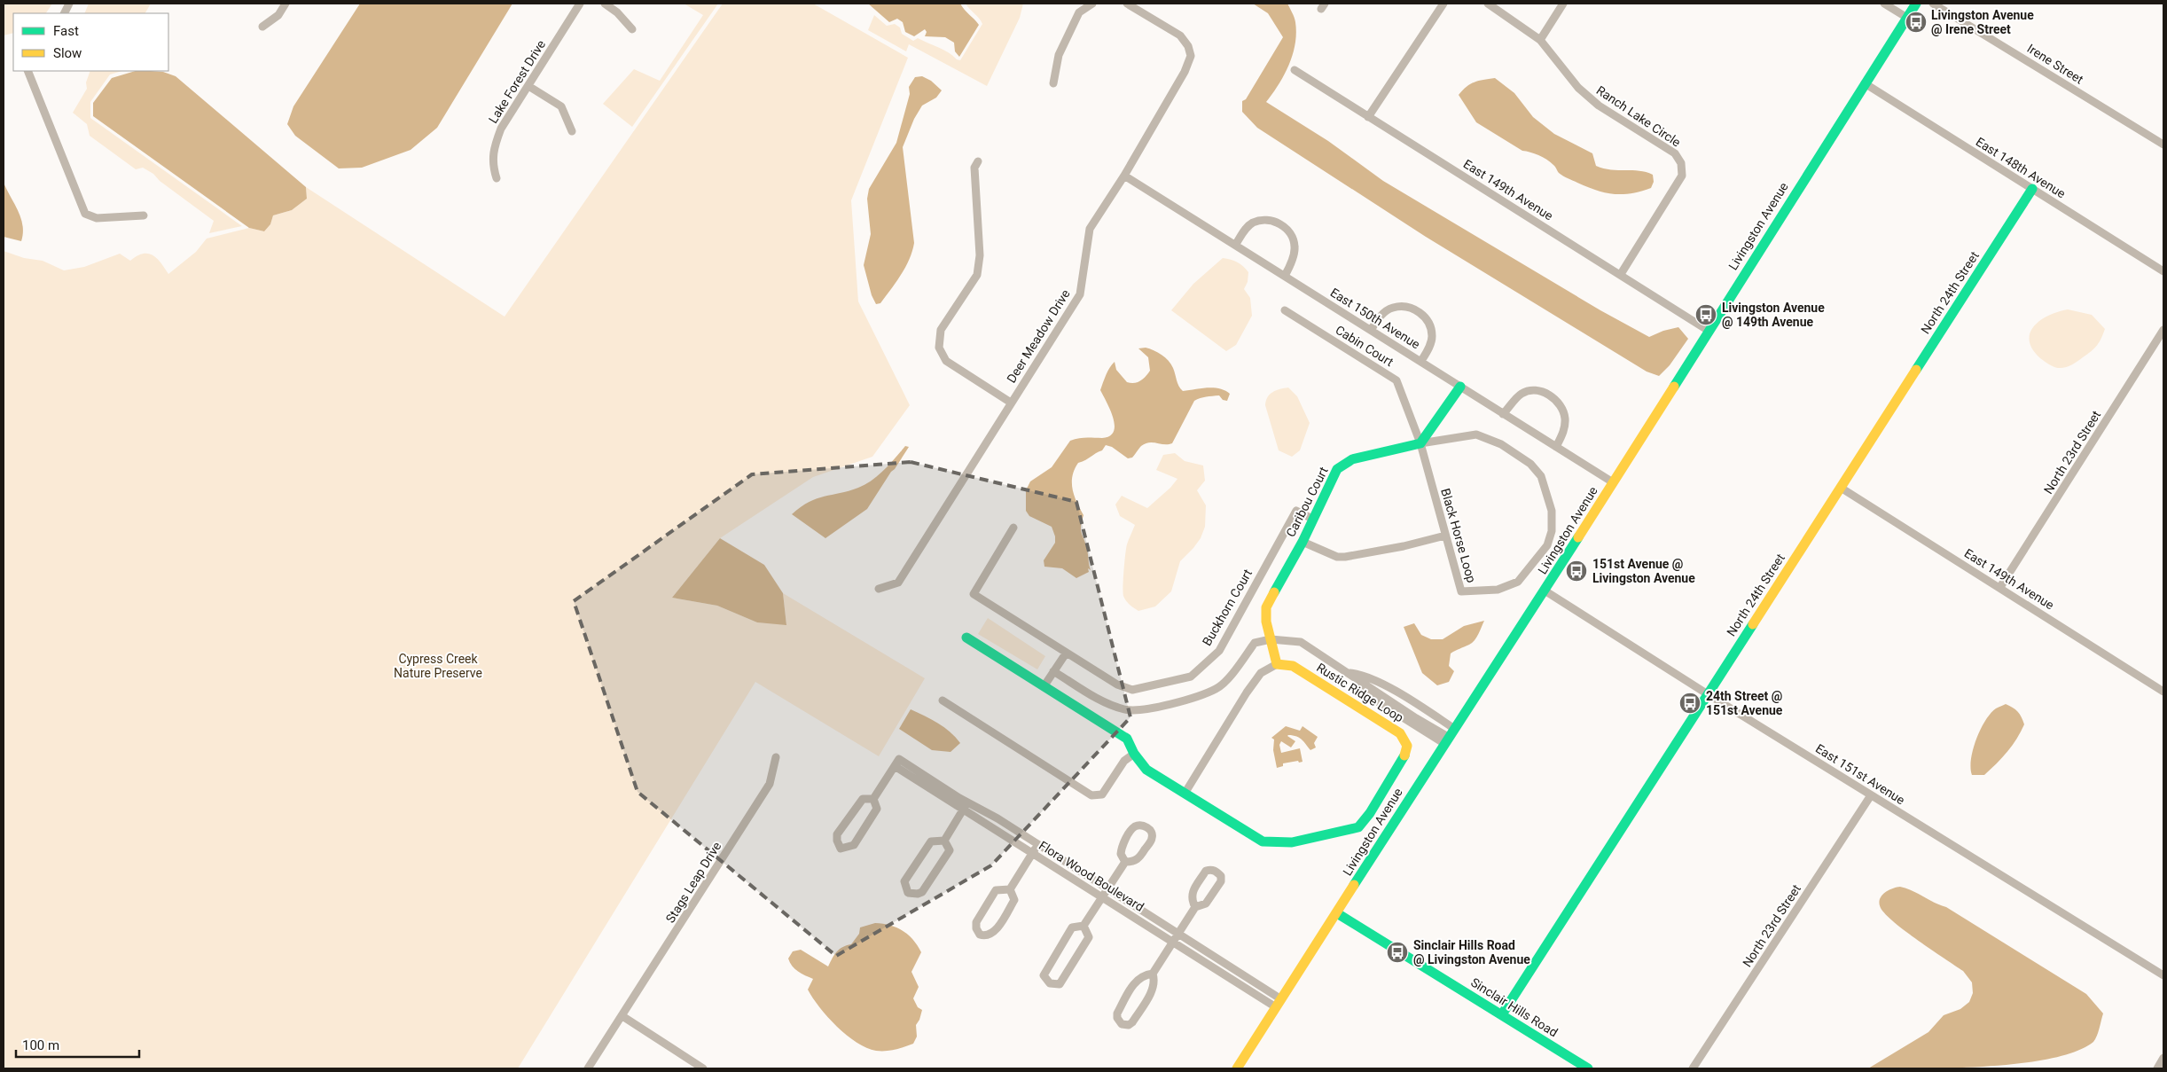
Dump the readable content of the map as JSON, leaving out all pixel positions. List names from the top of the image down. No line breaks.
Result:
{"streets":{"street":["Irene Street","Lake Forest Drive","Ranch Lake Circle","East 148th Avenue","East 149th Avenue","Livingston Avenue","North 24th Street","East 150th Avenue","Deer Meadow Drive","Cabin Court","North 23rd Street","Caribou Court","Black Horse Loop","Buckhorn Court","Rustic Ridge Loop","East 151st Avenue","Flora Wood Boulevard","Stags Leap Drive","Sinclair Hills Road"]},"crossings":[["Ranch Lake Circle","East 149th Avenue"],["East 148th Avenue","Livingston Avenue"],["East 148th Avenue","North 24th Street"],["East 149th Avenue","Livingston Avenue"],["East 149th Avenue","North 24th Street"],["East 149th Avenue","North 23rd Street"],["Livingston Avenue","East 150th Avenue"],["Livingston Avenue","East 151st Avenue"],["Livingston Avenue","Flora Wood Boulevard"],["Livingston Avenue","Sinclair Hills Road"],["North 24th Street","East 151st Avenue"],["North 24th Street","Sinclair Hills Road"],["East 150th Avenue","Deer Meadow Drive"],["Cabin Court","Caribou Court"],["Cabin Court","Black Horse Loop"],["North 23rd Street","East 151st Avenue"],["Caribou Court","Black Horse Loop"],["Caribou Court","Buckhorn Court"]],"parks":["Cypress Creek Nature Preserve"],"places":{"bus stop":["Livingston Avenue @ Irene Street","Livingston Avenue @ 149th Avenue","151st Avenue @ Livingston Avenue","24th Street @ 151st Avenue","Sinclair Hills Road @ Livingston Avenue"]},"legend":["Fast","Slow"],"scale_bar":"100 m"}
